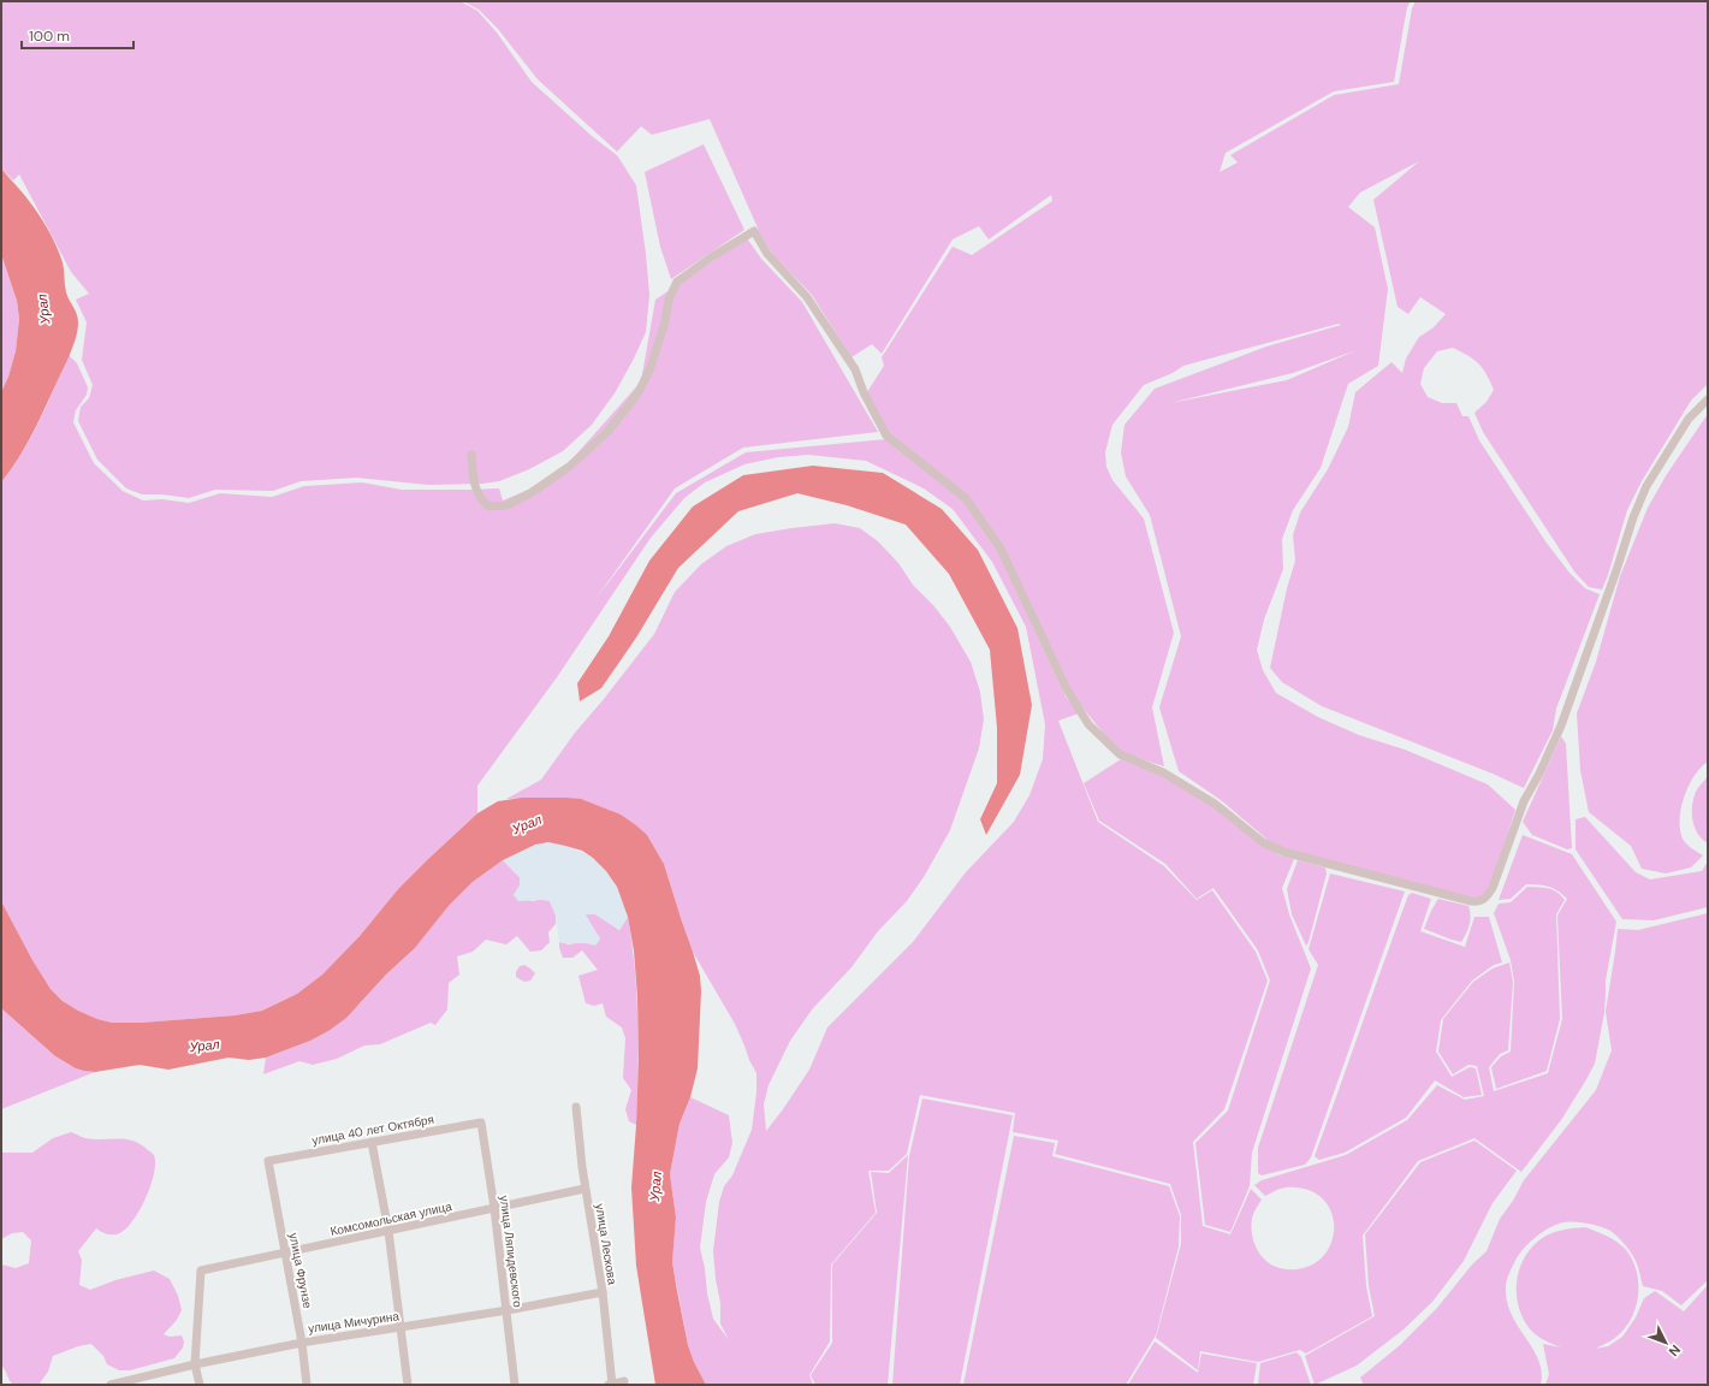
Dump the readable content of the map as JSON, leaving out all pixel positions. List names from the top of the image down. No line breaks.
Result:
{"streets":{"street":["улица 40 лет Октября","Комсомольская улица","улица Лескова","улица Ляпидевского","улица Фрунзе","улица Мичурина"]},"crossings":[["улица 40 лет Октября","улица Ляпидевского"],["улица 40 лет Октября","улица Фрунзе"],["Комсомольская улица","улица Лескова"],["Комсомольская улица","улица Ляпидевского"],["Комсомольская улица","улица Фрунзе"],["Комсомольская улица","улица Мичурина"],["улица Лескова","улица Мичурина"],["улица Ляпидевского","улица Мичурина"],["улица Фрунзе","улица Мичурина"]],"water":["Урал"],"scale_bar":"100 m","north":"bottom right"}
